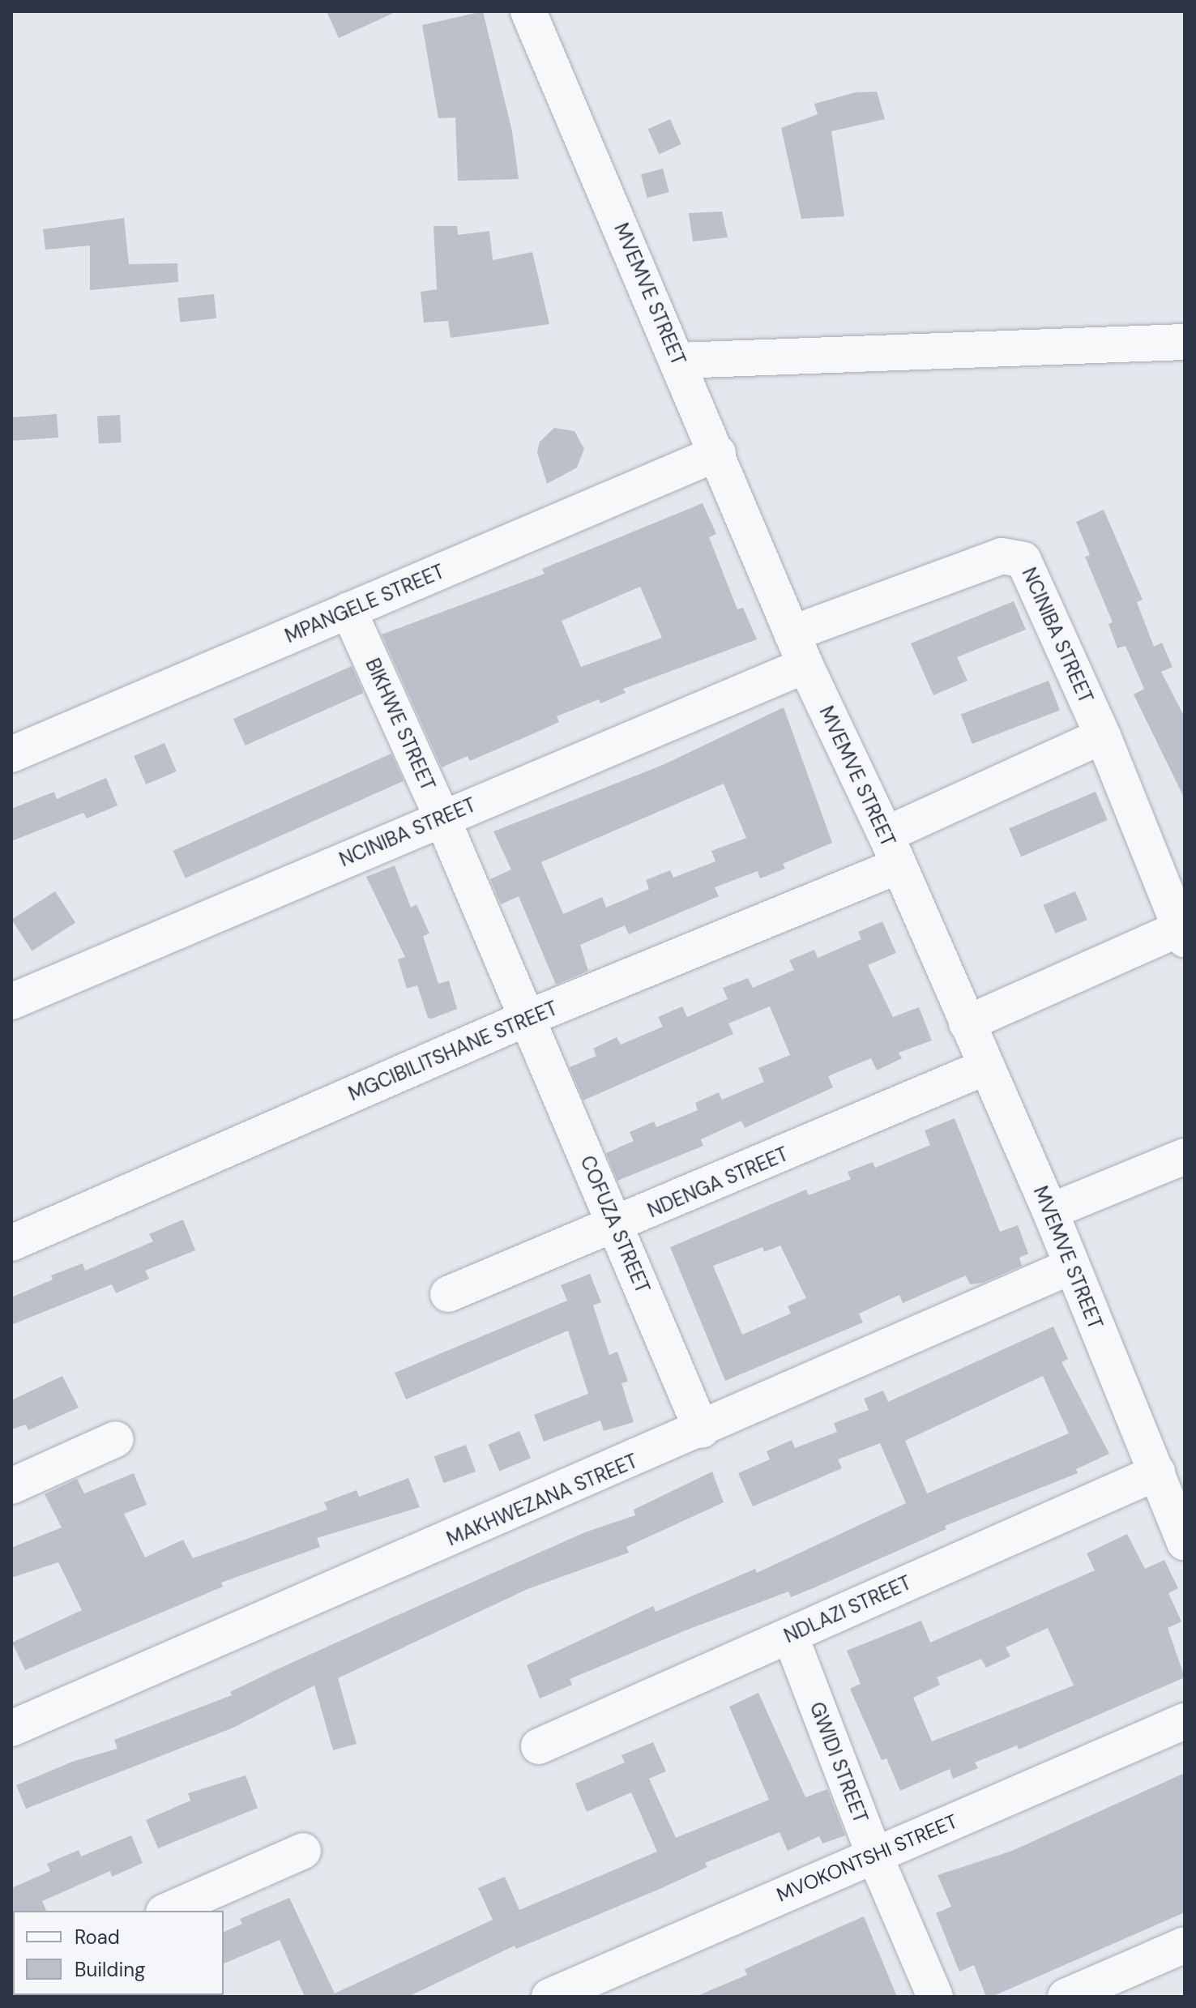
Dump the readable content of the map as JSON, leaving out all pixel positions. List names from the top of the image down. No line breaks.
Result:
{"streets":{"street":["MVEMVE STREET","MPANGELE STREET","NCINIBA STREET","BIKHWE STREET","MGCIBILITSHANE STREET","NDENGA STREET","COFUZA STREET","MAKHWEZANA STREET","NDLAZI STREET","GWIDI STREET","MVOKONTSHI STREET"]},"crossings":[["MVEMVE STREET","MPANGELE STREET"],["MVEMVE STREET","NCINIBA STREET"],["MVEMVE STREET","MGCIBILITSHANE STREET"],["MVEMVE STREET","NDENGA STREET"],["MVEMVE STREET","MAKHWEZANA STREET"],["MVEMVE STREET","NDLAZI STREET"],["MPANGELE STREET","BIKHWE STREET"],["NCINIBA STREET","BIKHWE STREET"],["NCINIBA STREET","MGCIBILITSHANE STREET"],["BIKHWE STREET","MGCIBILITSHANE STREET"],["BIKHWE STREET","COFUZA STREET"],["MGCIBILITSHANE STREET","COFUZA STREET"],["NDENGA STREET","COFUZA STREET"],["COFUZA STREET","MAKHWEZANA STREET"],["NDLAZI STREET","GWIDI STREET"],["GWIDI STREET","MVOKONTSHI STREET"]],"legend":["Road","Building"]}
